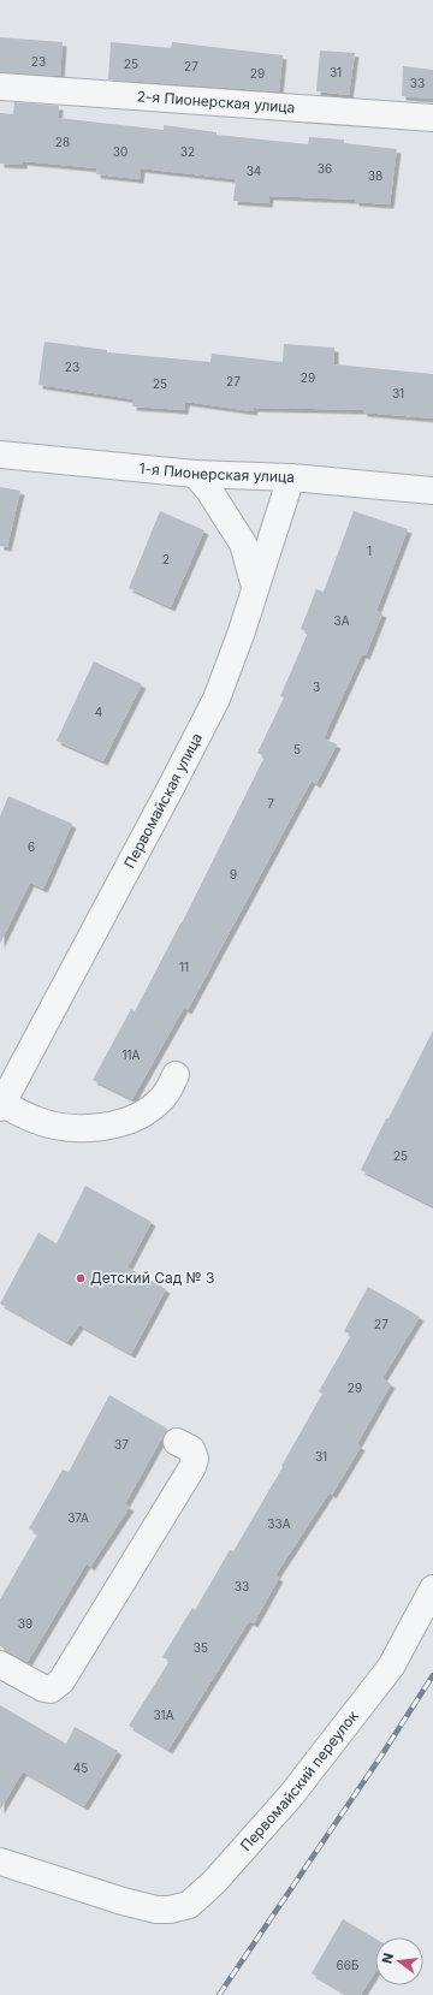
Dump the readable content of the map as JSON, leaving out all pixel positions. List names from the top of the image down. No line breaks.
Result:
{"streets":{"street":["2-я Пионерская улица","1-я Пионерская улица","Первомайская улица","Первомайский переулок"]},"crossings":[["1-я Пионерская улица","Первомайская улица"]],"places":["Детский Сад № 3"],"house_numbers":["23","25","27","31","29","33","28","30","32","36","34","38","23","29","27","25","31","1","2","3А","3","4","5","7","6","9","11","11А","25","27","29","37","31","37А","33А","33","39","35","31А","45","66Б"],"north":"left"}
